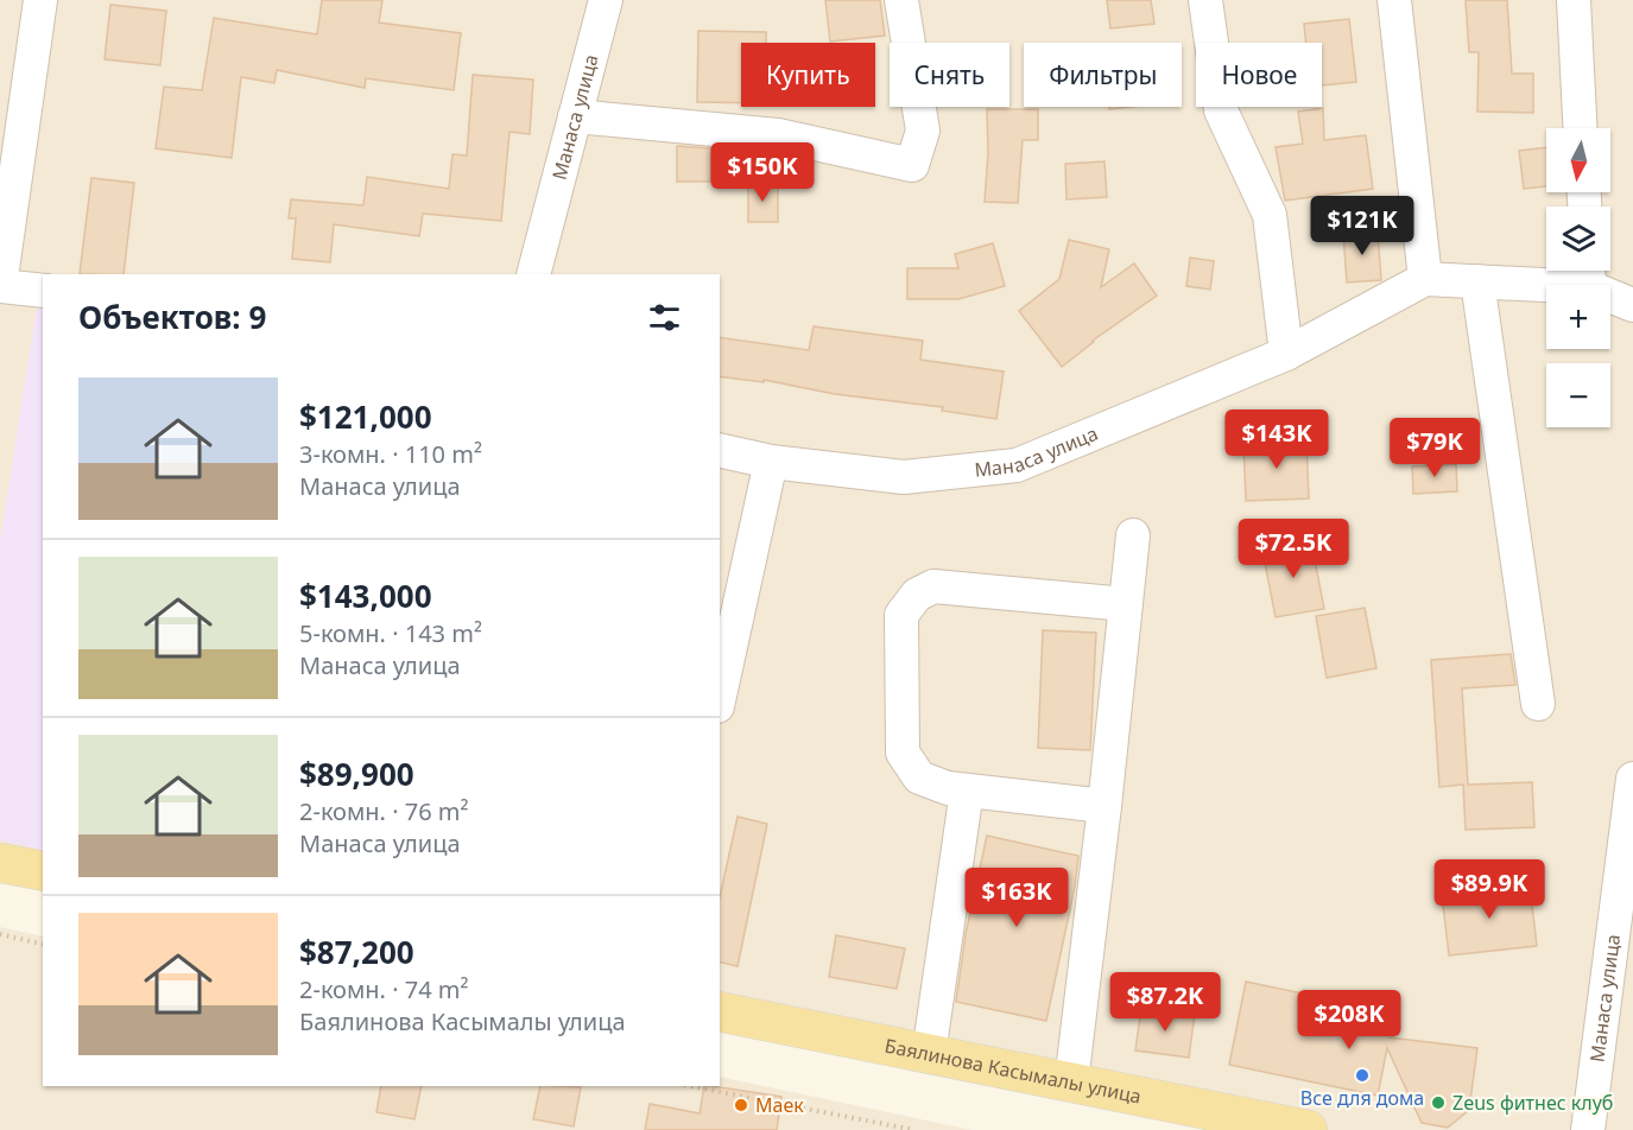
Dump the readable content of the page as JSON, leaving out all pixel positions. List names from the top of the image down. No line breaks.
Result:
{"streets":{"main road":["Баялинова Касымалы улица"],"street":["Манаса улица"]},"places":["Все для дома","Zeus фитнес клуб","Маек"],"north":"bottom","page":{"chip":["Купить","Снять","Фильтры","Новое"],"map_buttons":["+","−"],"price":["$150K","$121K","$143K","$79K","$72.5K","$89.9K","$163K","$87.2K","$208K"],"heading":"Объектов: 9","list":[{"name":"$121,000","note":"3-комн. · 110 m² · Манаса улица"},{"name":"$143,000","note":"5-комн. · 143 m² · Манаса улица"},{"name":"$89,900","note":"2-комн. · 76 m² · Манаса улица"},{"name":"$87,200","note":"2-комн. · 74 m² · Баялинова Касымалы улица"}]}}
